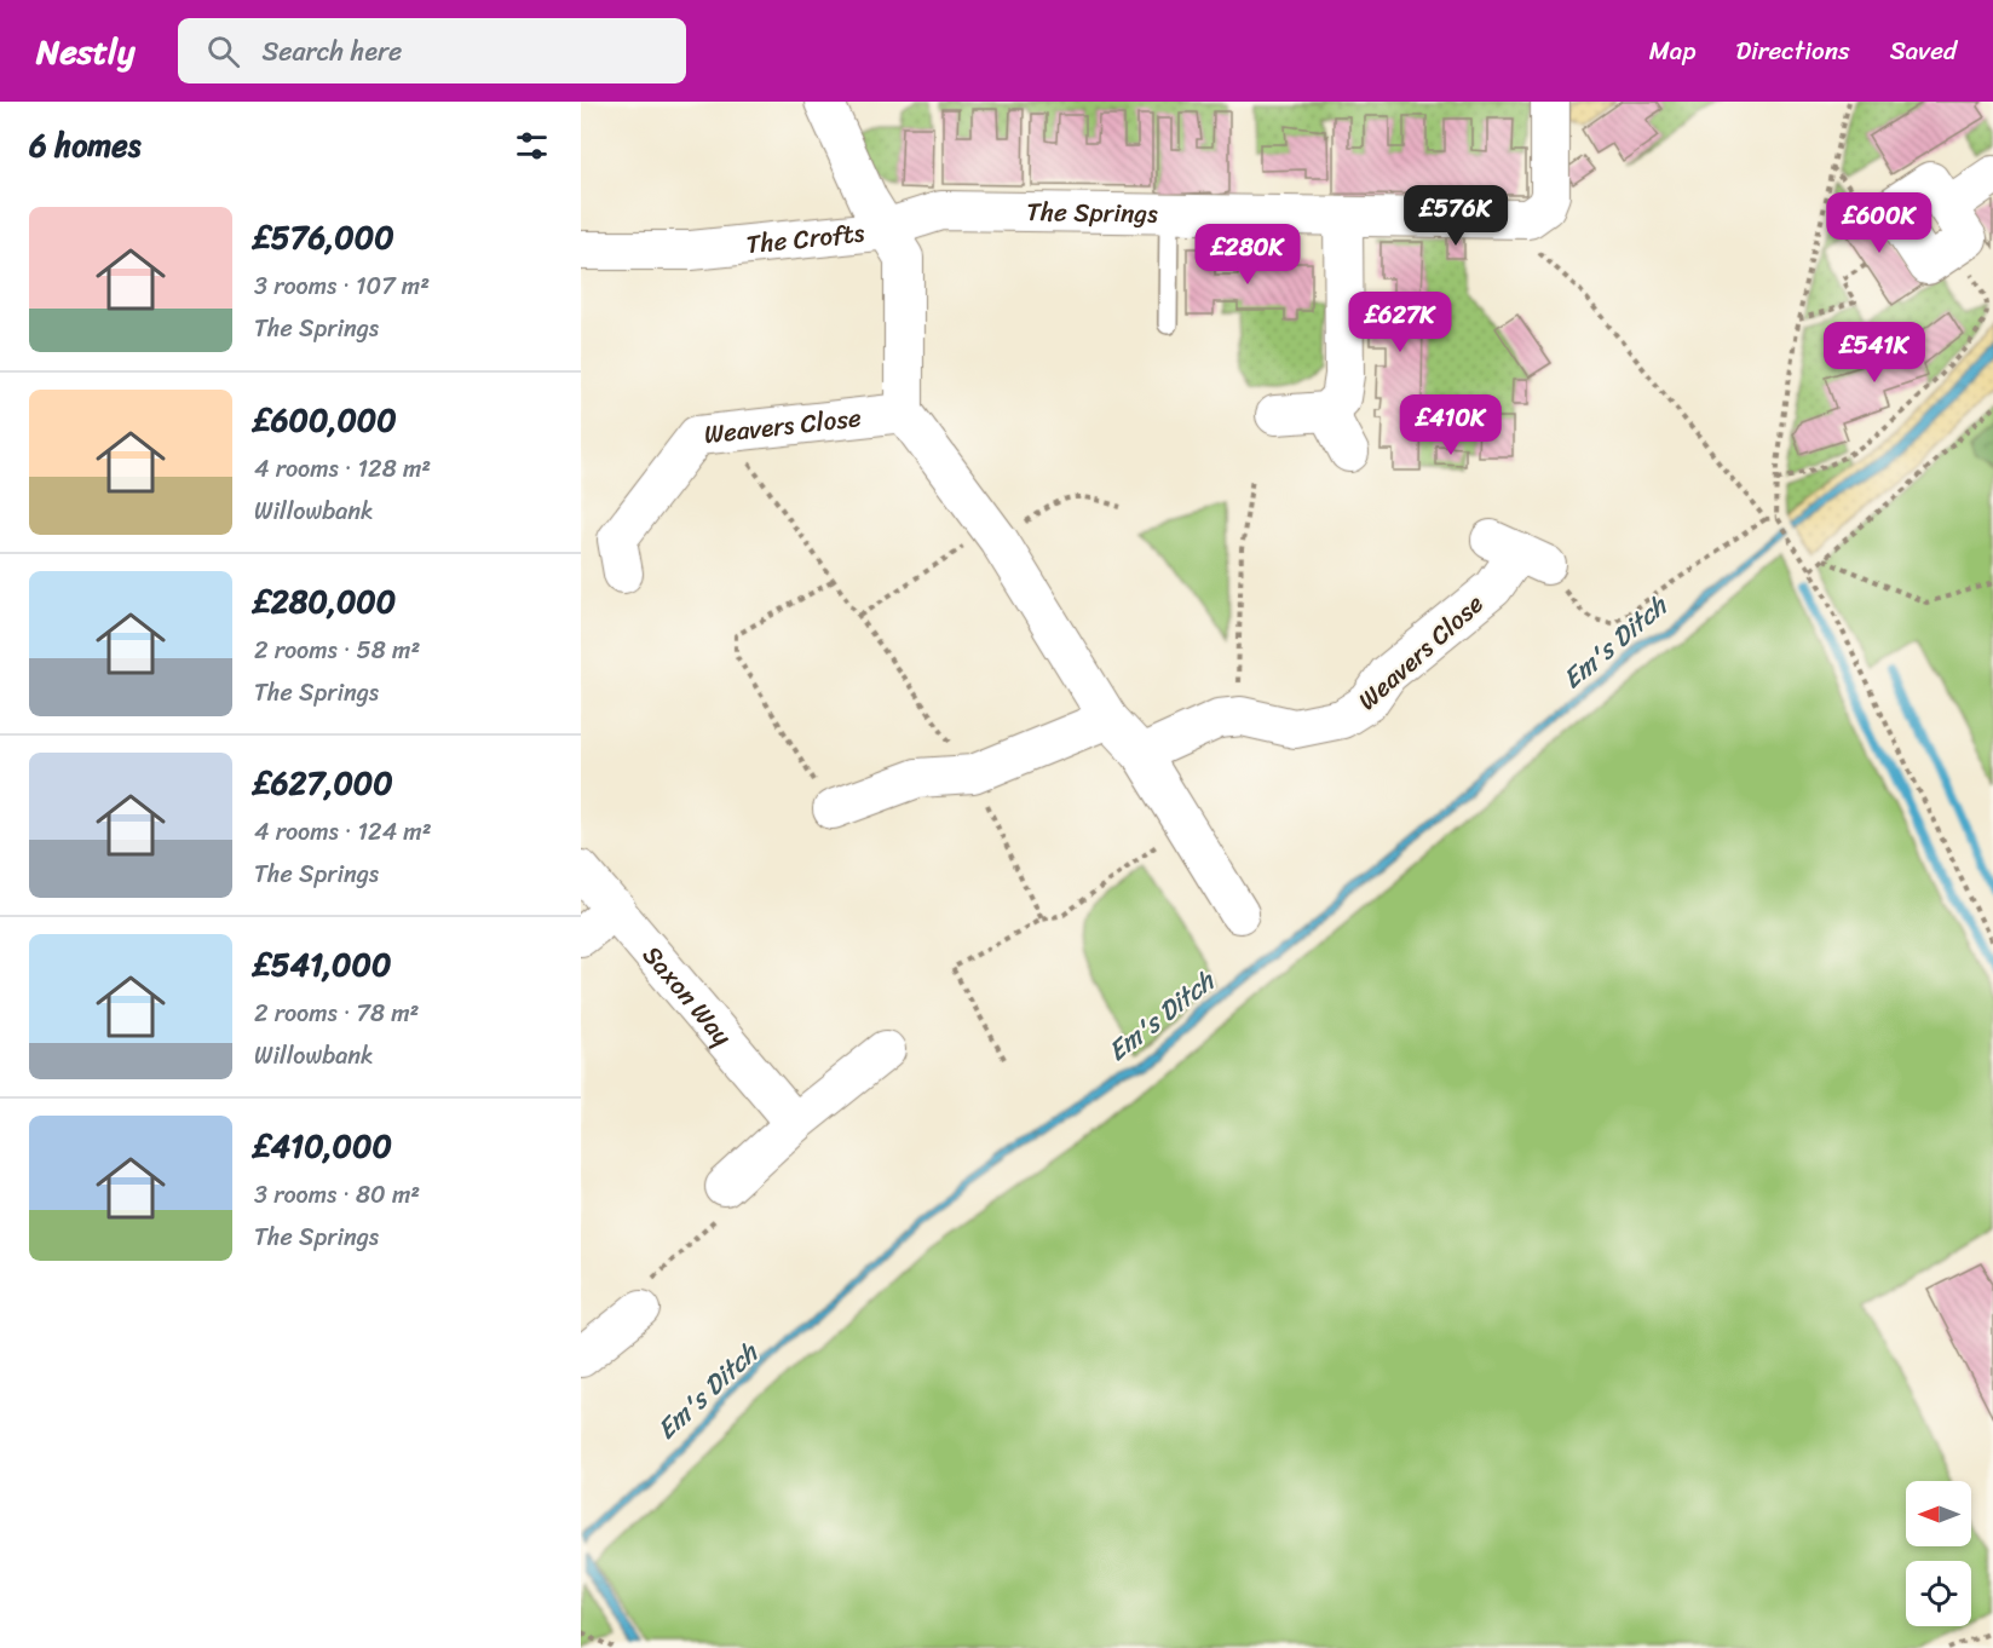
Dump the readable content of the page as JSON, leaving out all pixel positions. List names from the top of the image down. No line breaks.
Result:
{"streets":{"street":["The Springs","The Crofts","Weavers Close","Saxon Way"]},"crossings":[["The Springs","The Crofts"]],"water":["Em's Ditch"],"north":"left","page":{"header":"Nestly","search":"Search here","nav":["Map","Directions","Saved"],"heading":"6 homes","price":["£576K","£600K","£280K","£627K","£541K","£410K"],"list":[{"name":"£576,000","note":"3 rooms · 107 m² · The Springs"},{"name":"£600,000","note":"4 rooms · 128 m² · Willowbank"},{"name":"£280,000","note":"2 rooms · 58 m² · The Springs"},{"name":"£627,000","note":"4 rooms · 124 m² · The Springs"},{"name":"£541,000","note":"2 rooms · 78 m² · Willowbank"},{"name":"£410,000","note":"3 rooms · 80 m² · The Springs"}]}}
